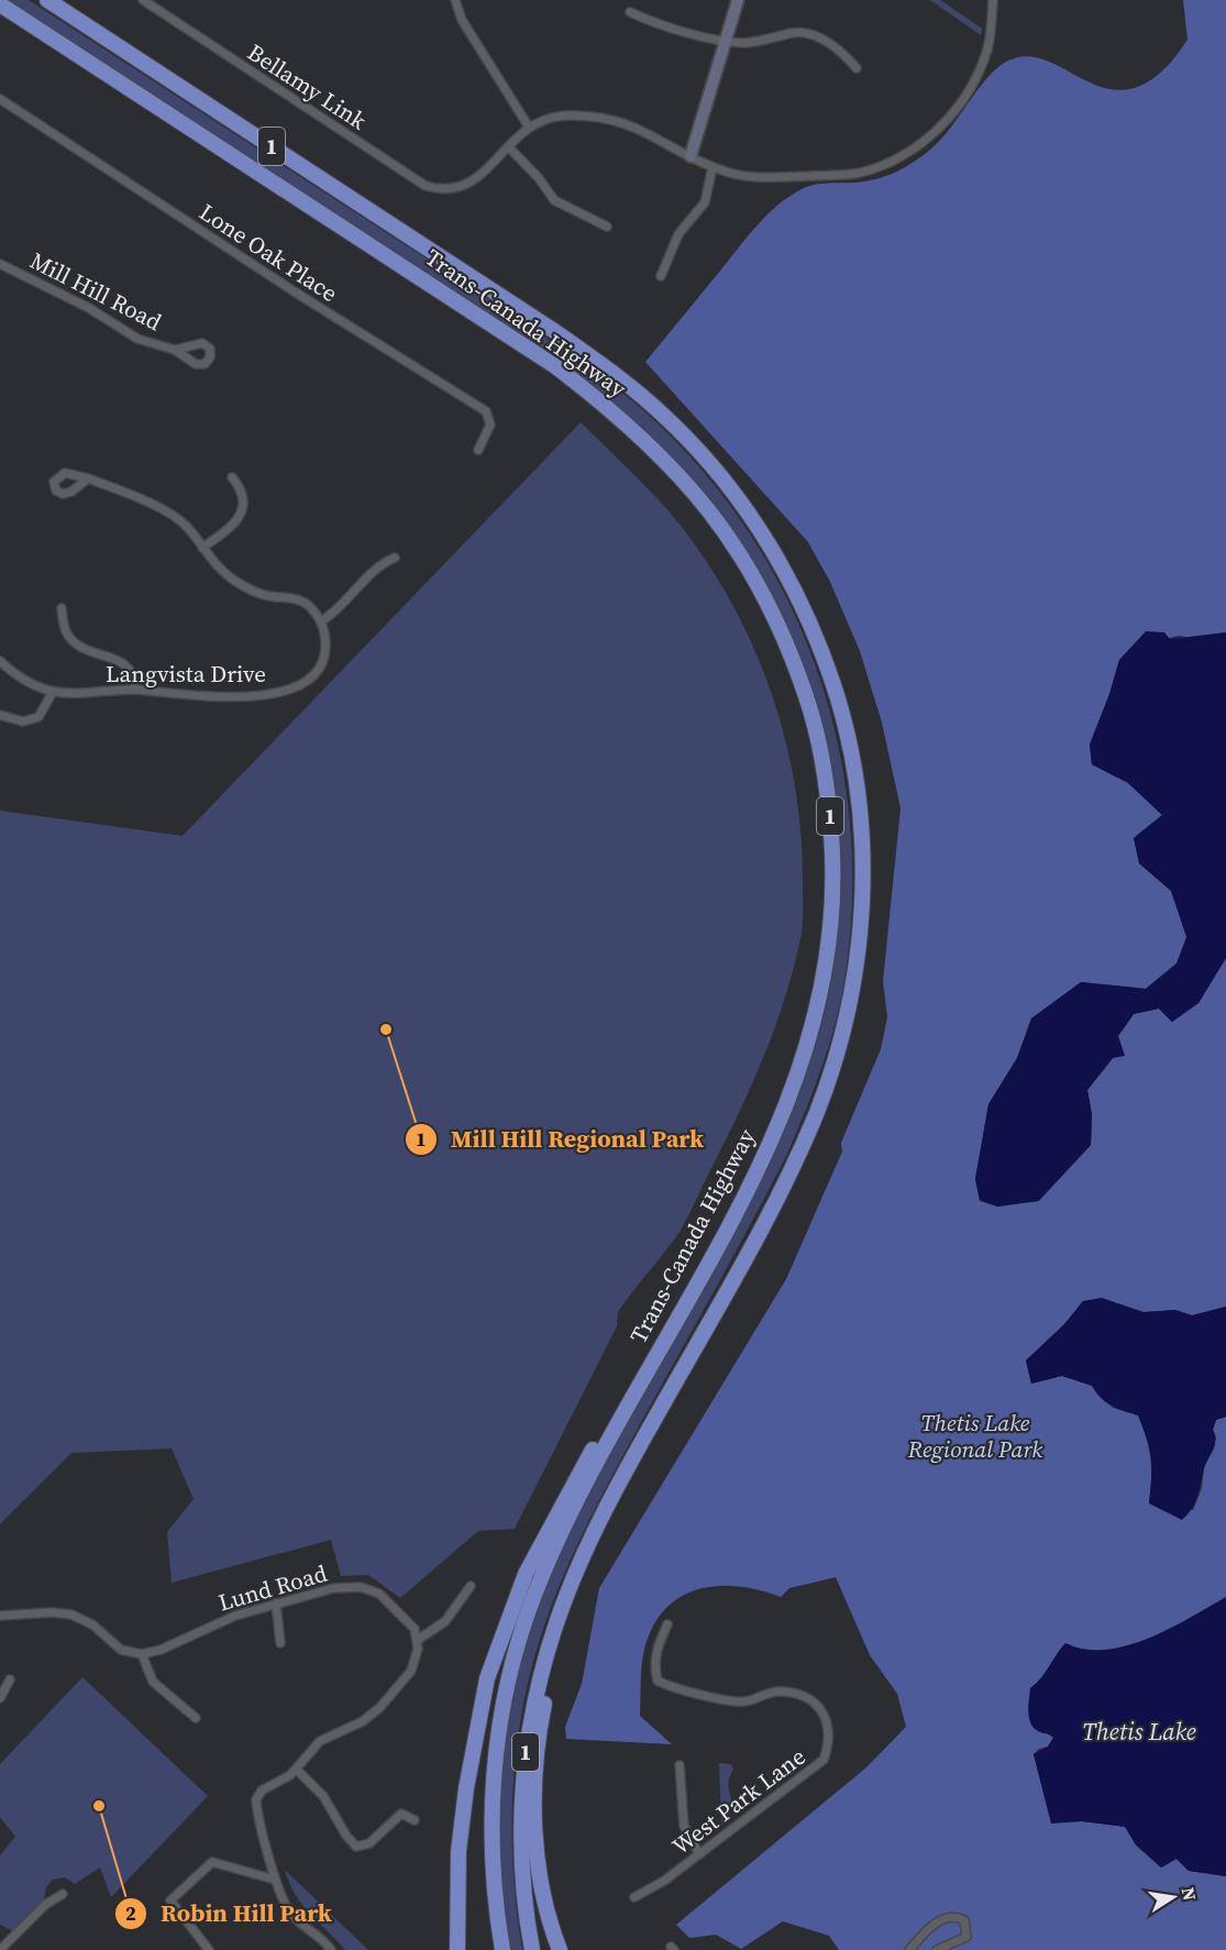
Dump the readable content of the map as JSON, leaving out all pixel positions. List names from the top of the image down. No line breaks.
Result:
{"streets":{"highway":["1","Trans-Canada Highway"],"street":["Bellamy Link","Lone Oak Place","Mill Hill Road","Langvista Drive","Lund Road","West Park Lane"]},"water":["Thetis Lake"],"parks":["Thetis Lake Regional Park"],"places":["Mill Hill Regional Park","Robin Hill Park"],"north":"right"}
